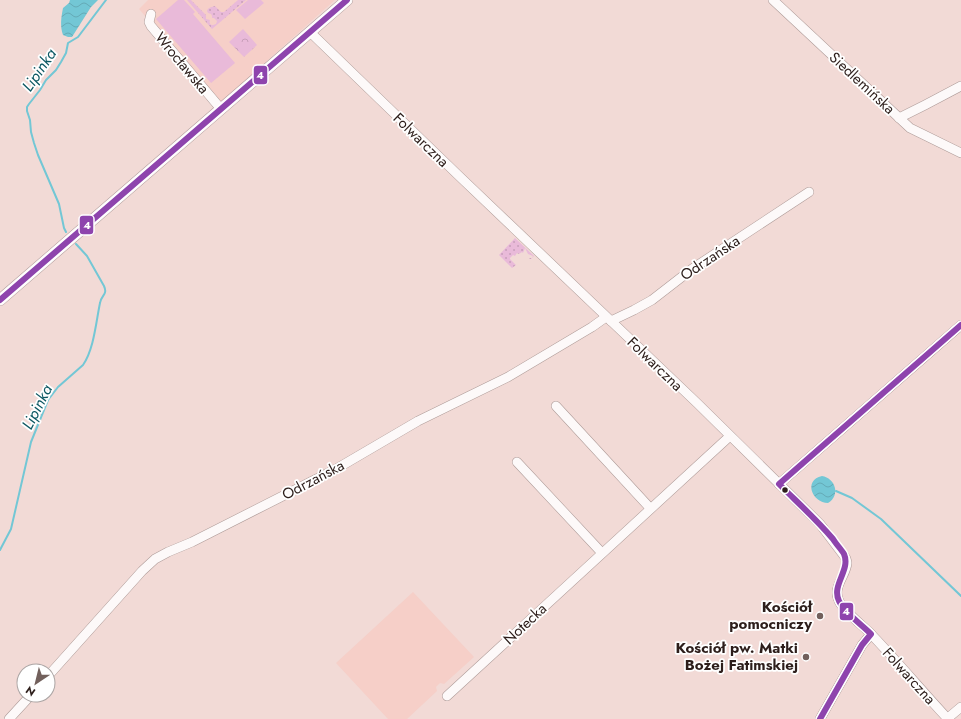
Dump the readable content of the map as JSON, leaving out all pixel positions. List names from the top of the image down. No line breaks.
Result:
{"streets":{"street":["Wrocławska","Siedlemińska","Folwarczna","Odrzańska","Notecka"]},"crossings":[["Folwarczna","Odrzańska"],["Folwarczna","Notecka"]],"water":["Lipinka"],"places":["Kościół pomocniczy","Kościół pw. Matki Bożej Fatimskiej"],"lines":["transit line 4"],"north":"bottom left"}
